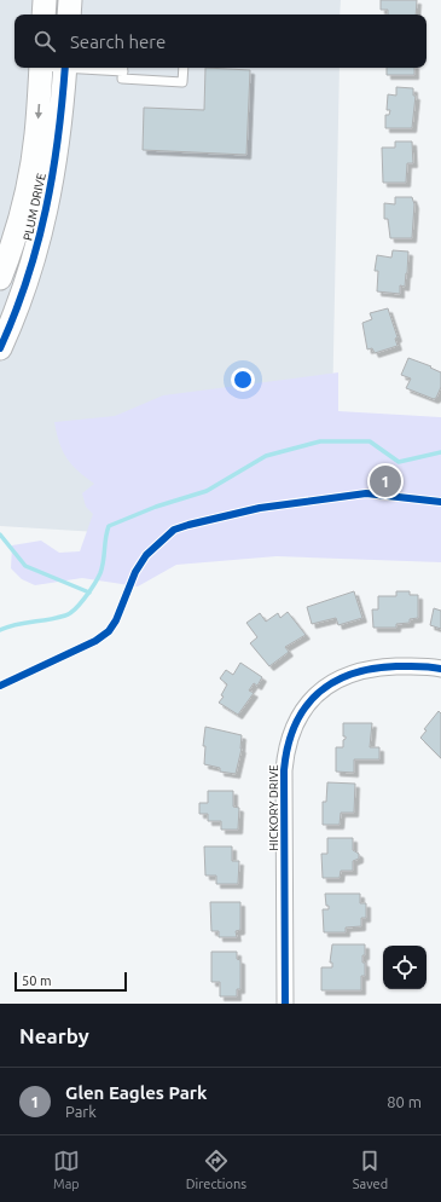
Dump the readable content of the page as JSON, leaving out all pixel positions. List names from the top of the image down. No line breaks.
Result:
{"streets":{"street":["PLUM DRIVE","HICKORY DRIVE"]},"scale_bar":"50 m","page":{"search":"Search here","pins":"1","scale":"50 m","heading":"Nearby","list":[{"mark":"1","name":"Glen Eagles Park","note":"Park","value":"80 m"}],"nav":["Map","Directions","Saved"]}}
